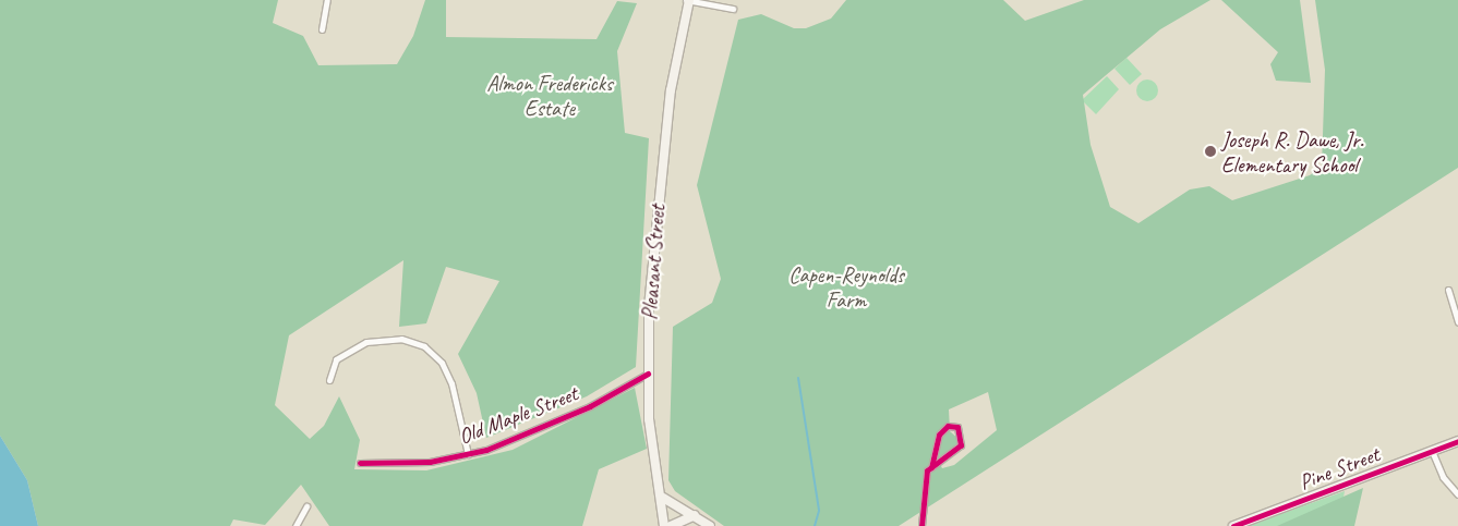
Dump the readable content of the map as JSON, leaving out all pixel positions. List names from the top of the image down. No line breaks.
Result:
{"streets":{"main road":["Pleasant Street","Pine Street"],"street":["Old Maple Street"]},"crossings":[["Pleasant Street","Old Maple Street"]],"parks":["Almon Fredericks Estate","Capen-Reynolds Farm"],"places":["Joseph R. Dawe, Jr. Elementary School"]}
